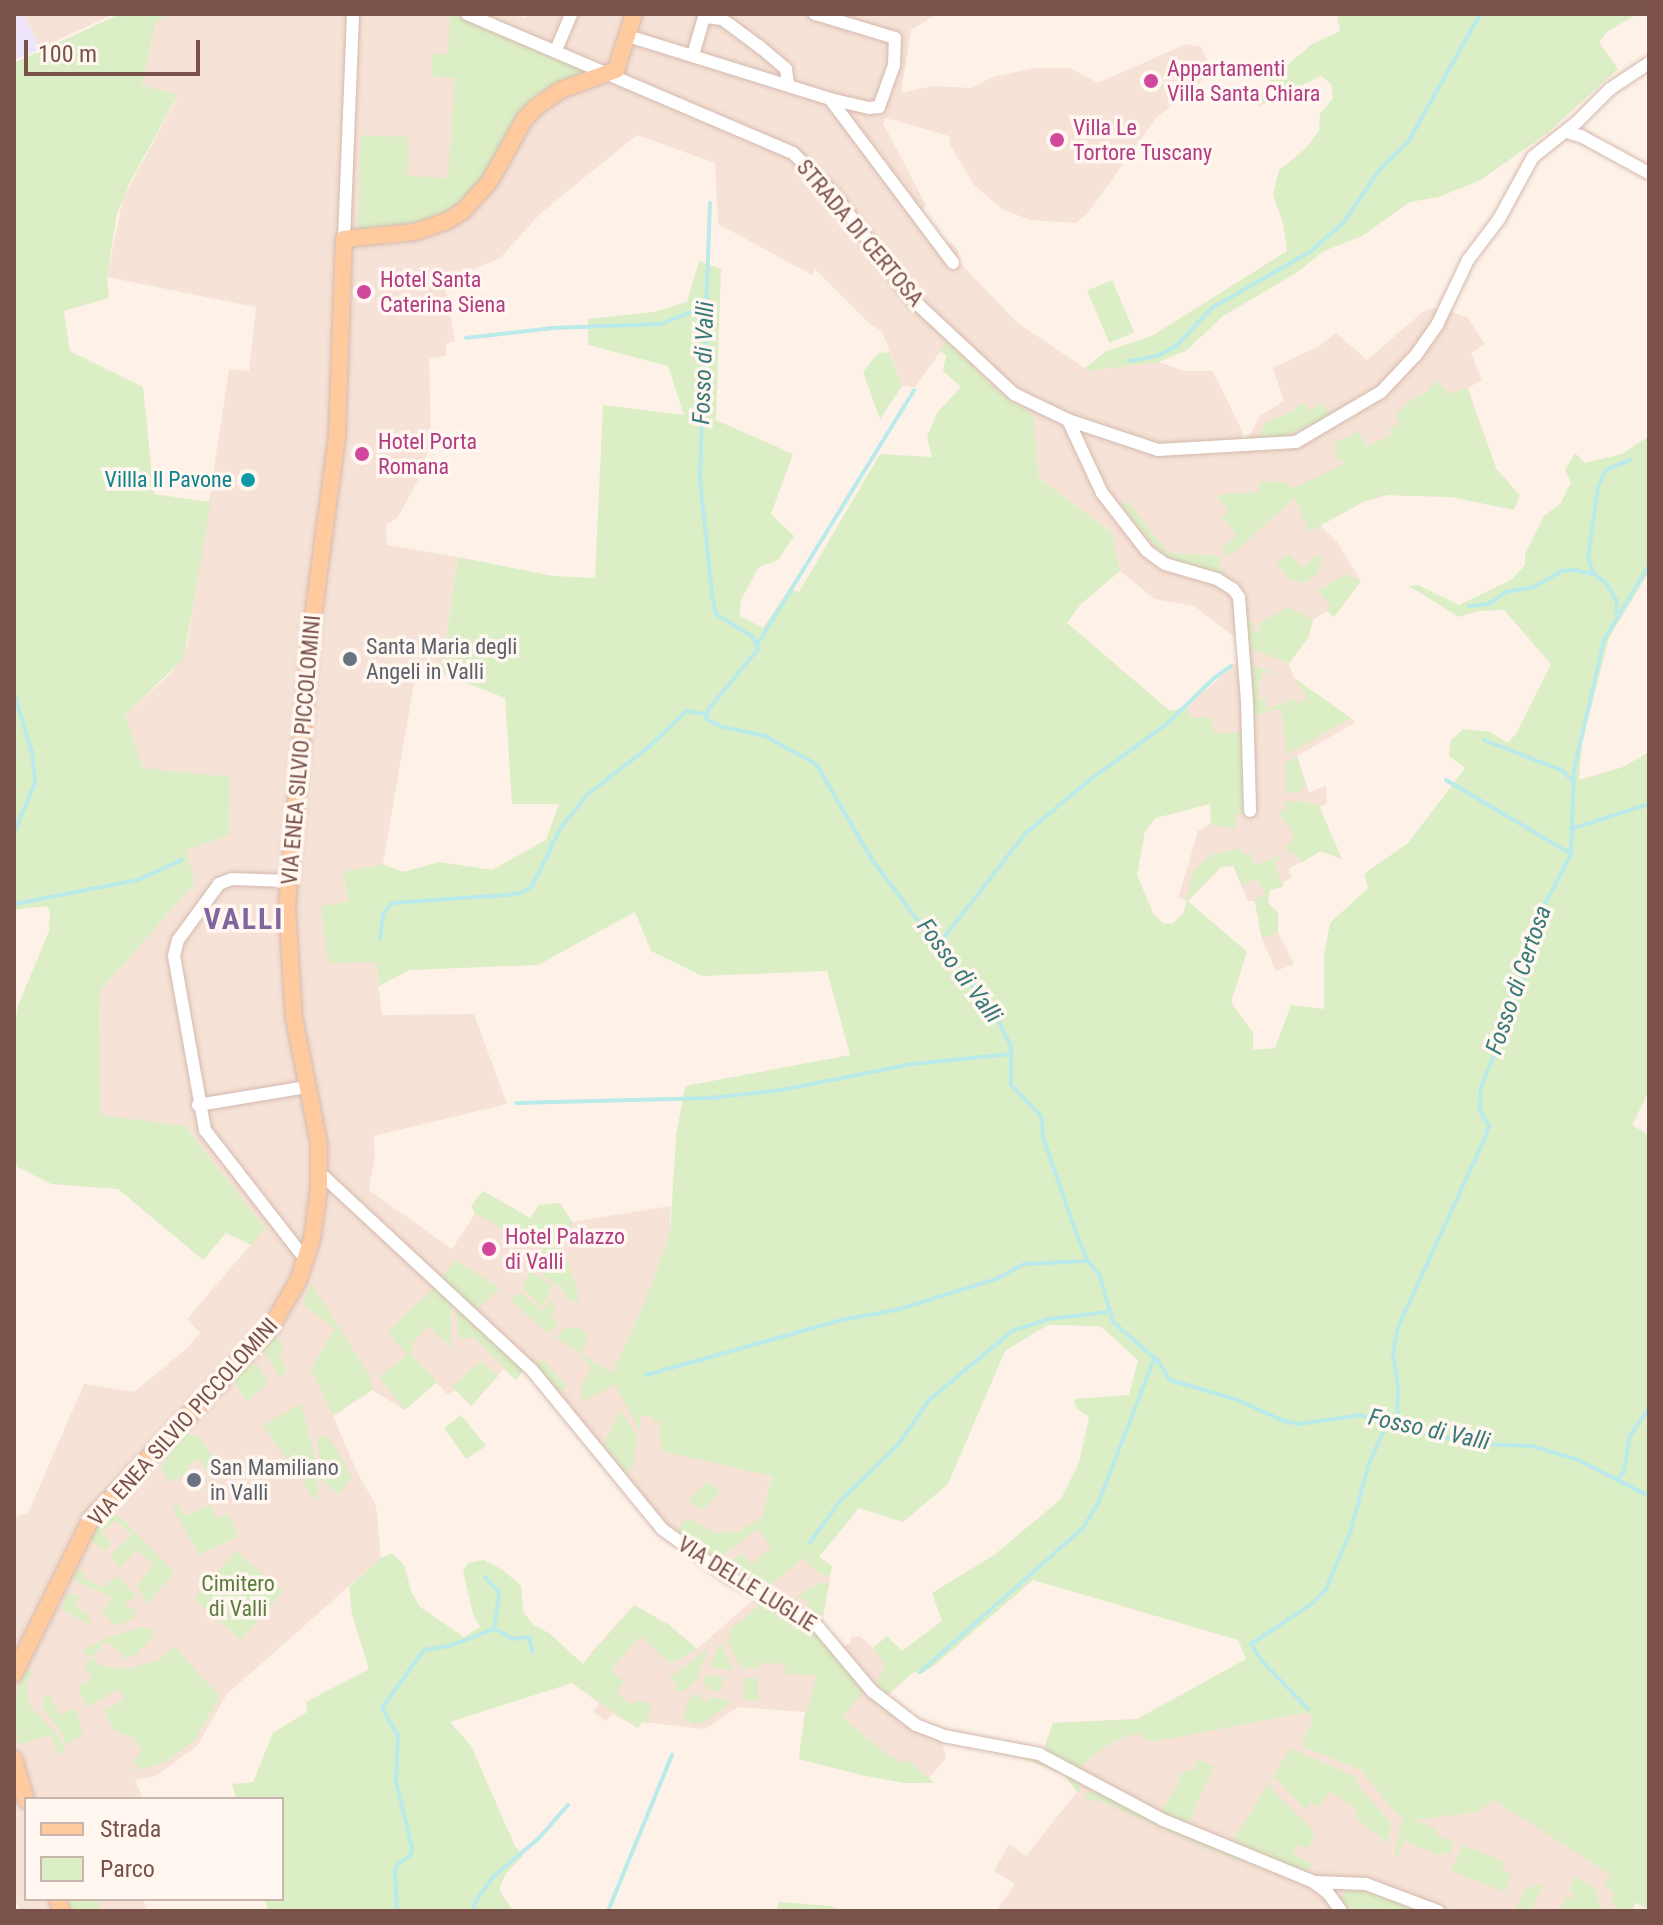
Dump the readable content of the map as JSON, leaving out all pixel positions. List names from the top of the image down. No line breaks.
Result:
{"streets":{"main road":["VIA ENEA SILVIO PICCOLOMINI"],"street":["STRADA DI CERTOSA","VIA DELLE LUGLIE"]},"crossings":[["VIA ENEA SILVIO PICCOLOMINI","VIA DELLE LUGLIE"]],"districts":["VALLI"],"water":["Fosso di Valli","Fosso di Certosa"],"parks":["Cimitero di Valli"],"places":["Appartamenti Villa Santa Chiara","Villa Le Tortore Tuscany","Hotel Santa Caterina Siena","Hotel Porta Romana","Villla Il Pavone","Santa Maria degli Angeli in Valli","Hotel Palazzo di Valli","San Mamiliano in Valli"],"legend":["Strada","Parco"],"scale_bar":"100 m"}
